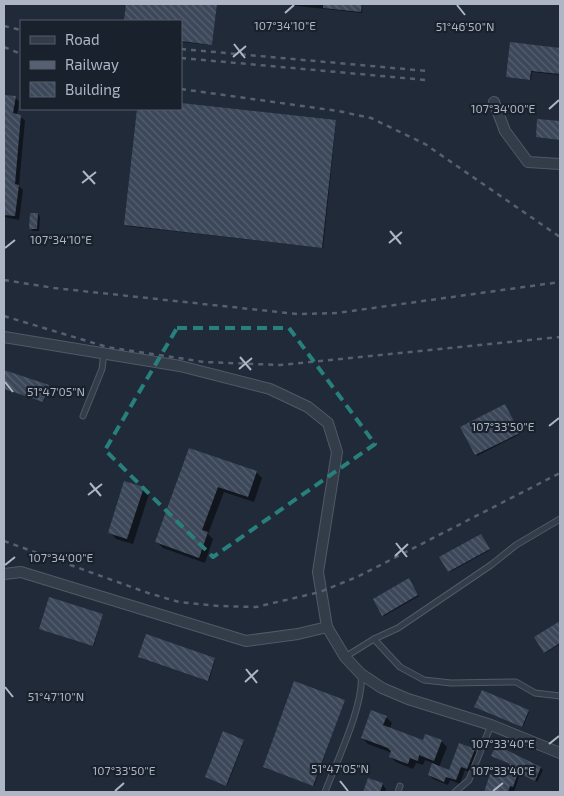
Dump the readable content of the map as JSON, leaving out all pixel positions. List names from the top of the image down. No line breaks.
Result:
{"legend":["Road","Railway","Building"],"coordinates":["107°34'10\"E","51°46'50\"N","107°34'00\"E","51°47'05\"N","107°33'50\"E","51°47'10\"N","107°33'40\"E"]}
